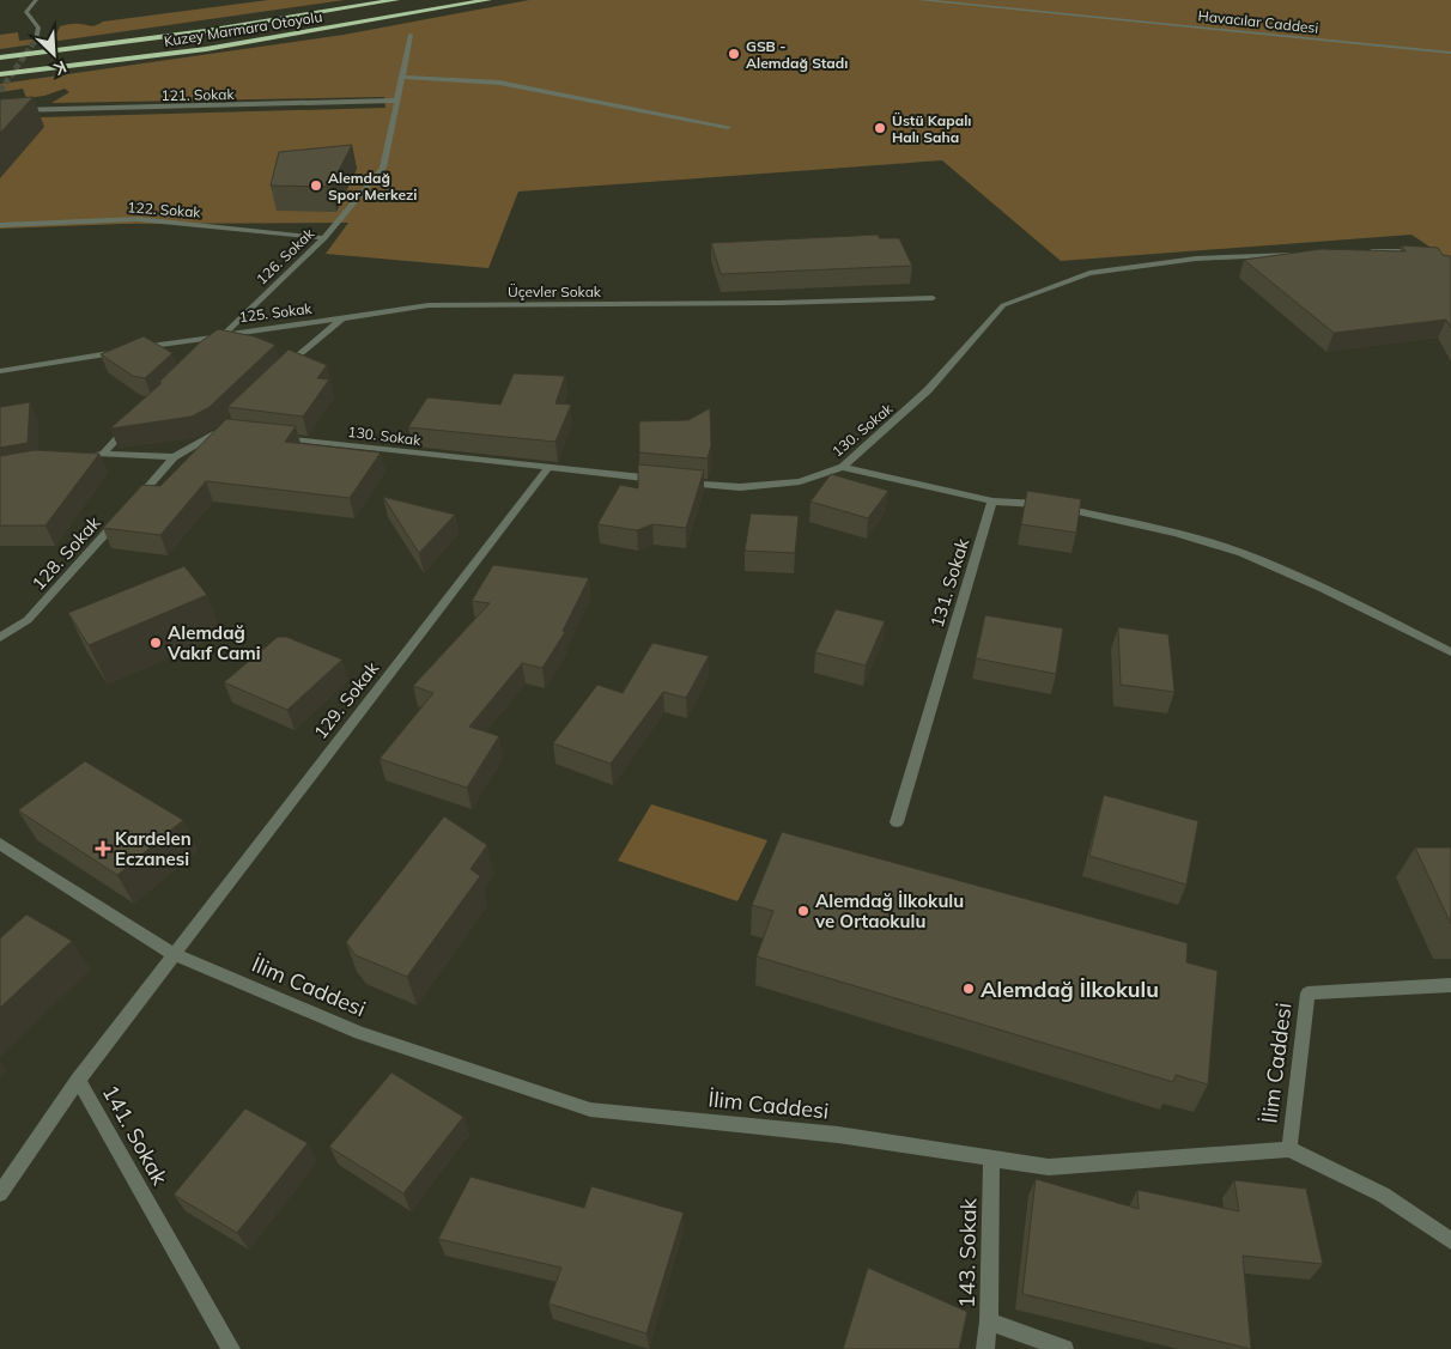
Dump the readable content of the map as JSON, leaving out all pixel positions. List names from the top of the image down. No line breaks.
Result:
{"streets":{"highway":["Kuzey Marmara Otoyolu"],"street":["Havacılar Caddesi","121. Sokak","122. Sokak","126. Sokak","Üçevler Sokak","125. Sokak","130. Sokak","128. Sokak","131. Sokak","129. Sokak","İlim Caddesi","141. Sokak","143. Sokak"]},"crossings":[["121. Sokak","126. Sokak"],["122. Sokak","126. Sokak"],["126. Sokak","125. Sokak"],["Üçevler Sokak","125. Sokak"],["130. Sokak","129. Sokak"],["129. Sokak","İlim Caddesi"],["129. Sokak","141. Sokak"],["İlim Caddesi","141. Sokak"],["İlim Caddesi","143. Sokak"]],"places":{"other":["GSB - Alemdağ Stadı","Üstü Kapalı Halı Saha","Alemdağ Spor Merkezi","Alemdağ Vakıf Cami","Alemdağ İlkokulu ve Ortaokulu","Alemdağ İlkokulu"],"health":["Kardelen Eczanesi"]},"north":"bottom right"}
